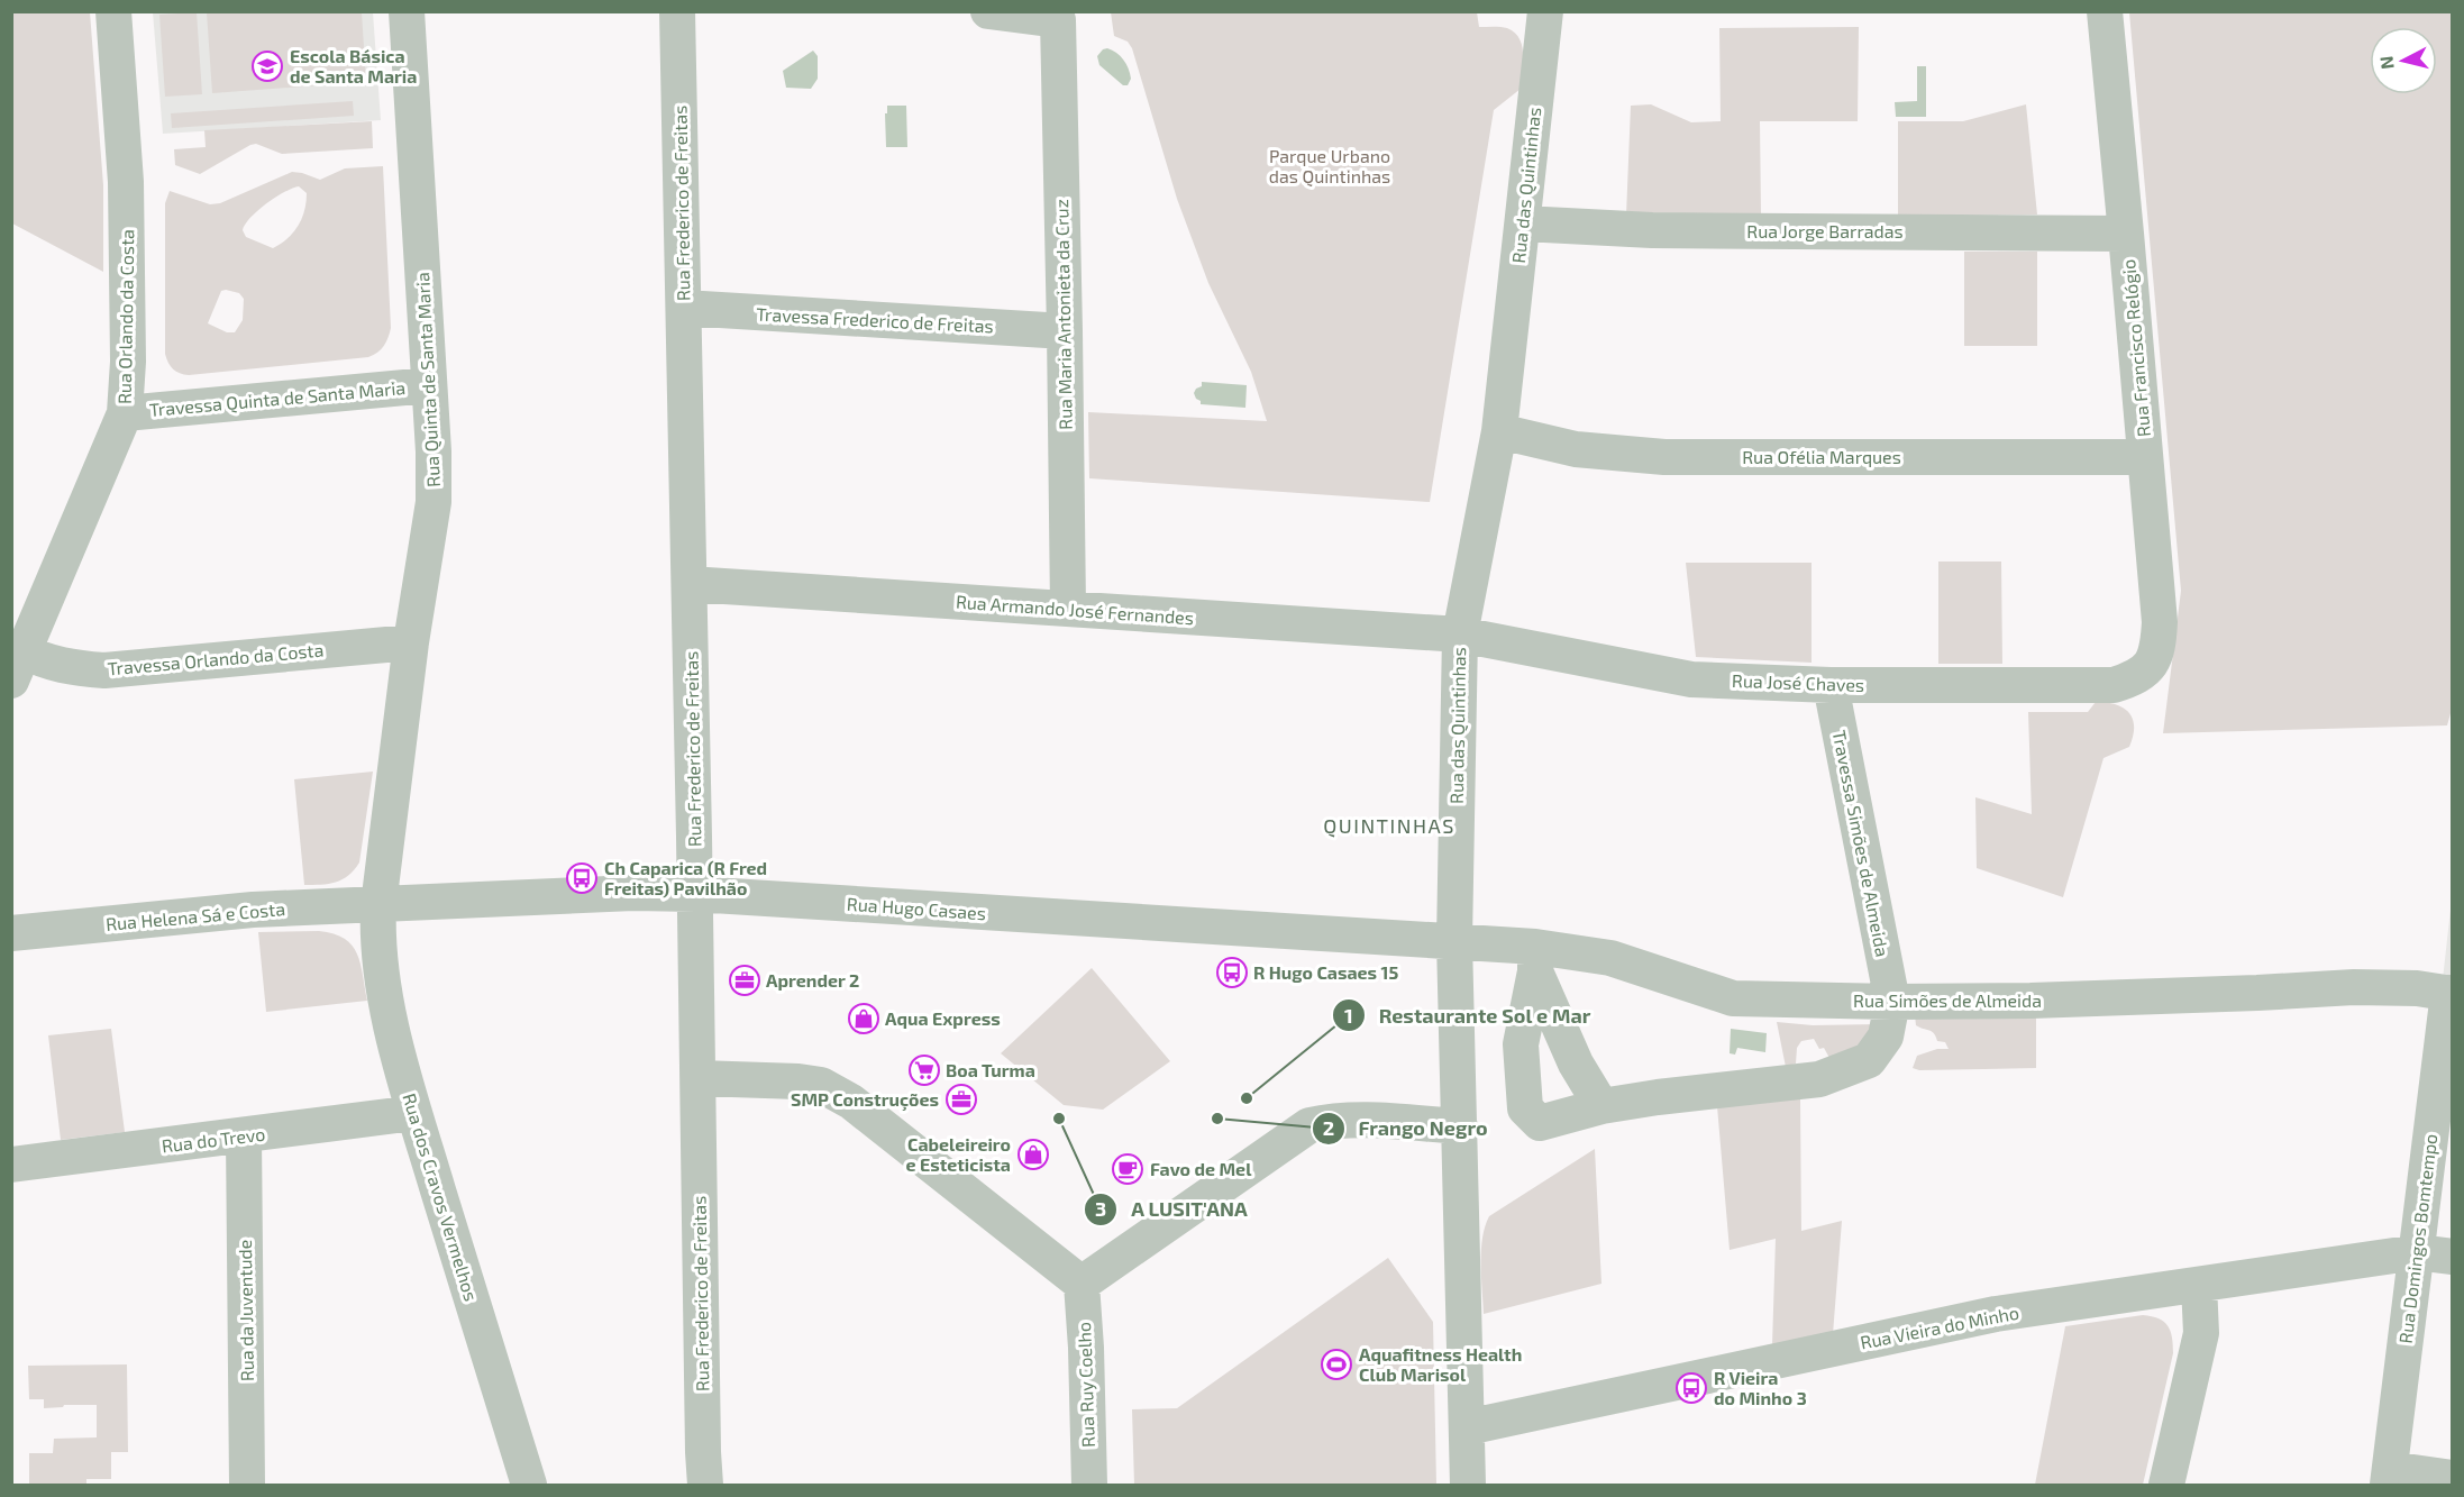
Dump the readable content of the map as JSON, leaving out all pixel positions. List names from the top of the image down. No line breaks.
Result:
{"streets":{"street":["Rua das Quintinhas","Rua Frederico de Freitas","Rua Jorge Barradas","Rua Maria Antonieta da Cruz","Rua Orlando da Costa","Travessa Frederico de Freitas","Rua Francisco Relógio","Rua Quinta de Santa Maria","Travessa Quinta de Santa Maria","Rua Ofélia Marques","Rua Armando José Fernandes","Travessa Orlando da Costa","Rua José Chaves","Travessa Simões de Almeida","Rua Hugo Casaes","Rua Helena Sá e Costa","Rua Simões de Almeida","Rua do Trevo","Rua dos Cravos Vermelhos","Rua Domingos Bomtempo","Rua da Juventude","Rua Vieira do Minho","Rua Ruy Coelho"]},"crossings":[["Rua das Quintinhas","Rua Jorge Barradas"],["Rua das Quintinhas","Rua Ofélia Marques"],["Rua das Quintinhas","Rua Armando José Fernandes"],["Rua das Quintinhas","Rua José Chaves"],["Rua das Quintinhas","Rua Hugo Casaes"],["Rua das Quintinhas","Rua Simões de Almeida"],["Rua das Quintinhas","Rua Vieira do Minho"],["Rua Frederico de Freitas","Travessa Frederico de Freitas"],["Rua Frederico de Freitas","Rua Armando José Fernandes"],["Rua Frederico de Freitas","Rua Hugo Casaes"],["Rua Jorge Barradas","Rua Francisco Relógio"],["Rua Maria Antonieta da Cruz","Travessa Frederico de Freitas"],["Rua Maria Antonieta da Cruz","Rua Armando José Fernandes"],["Rua Orlando da Costa","Travessa Quinta de Santa Maria"],["Rua Orlando da Costa","Travessa Orlando da Costa"],["Rua Francisco Relógio","Rua Ofélia Marques"],["Rua Francisco Relógio","Rua José Chaves"],["Rua Quinta de Santa Maria","Travessa Quinta de Santa Maria"],["Rua Quinta de Santa Maria","Travessa Orlando da Costa"],["Rua Quinta de Santa Maria","Rua Hugo Casaes"],["Rua Quinta de Santa Maria","Rua Helena Sá e Costa"],["Rua Quinta de Santa Maria","Rua dos Cravos Vermelhos"],["Rua Armando José Fernandes","Rua José Chaves"],["Rua José Chaves","Travessa Simões de Almeida"],["Travessa Simões de Almeida","Rua Simões de Almeida"],["Rua Hugo Casaes","Rua Helena Sá e Costa"],["Rua Hugo Casaes","Rua Simões de Almeida"],["Rua Hugo Casaes","Rua dos Cravos Vermelhos"],["Rua Helena Sá e Costa","Rua dos Cravos Vermelhos"],["Rua Simões de Almeida","Rua Domingos Bomtempo"],["Rua do Trevo","Rua dos Cravos Vermelhos"],["Rua do Trevo","Rua da Juventude"],["Rua Domingos Bomtempo","Rua Vieira do Minho"]],"districts":["QUINTINHAS"],"parks":["Parque Urbano das Quintinhas"],"places":{"school or university":["Escola Básica de Santa Maria"],"bus stop":["Ch Caparica (R Fred Freitas) Pavilhão","R Hugo Casaes 15","R Vieira do Minho 3"],"office":["Aprender 2","SMP Construções"],"shop":["Aqua Express","Cabeleireiro e Esteticista"],"supermarket":["Boa Turma"],"other":["Restaurante Sol e Mar","A LUSIT'ANA","Frango Negro"],"cafe":["Favo de Mel"],"sports":["Aquafitness Health Club Marisol"]},"north":"left"}
